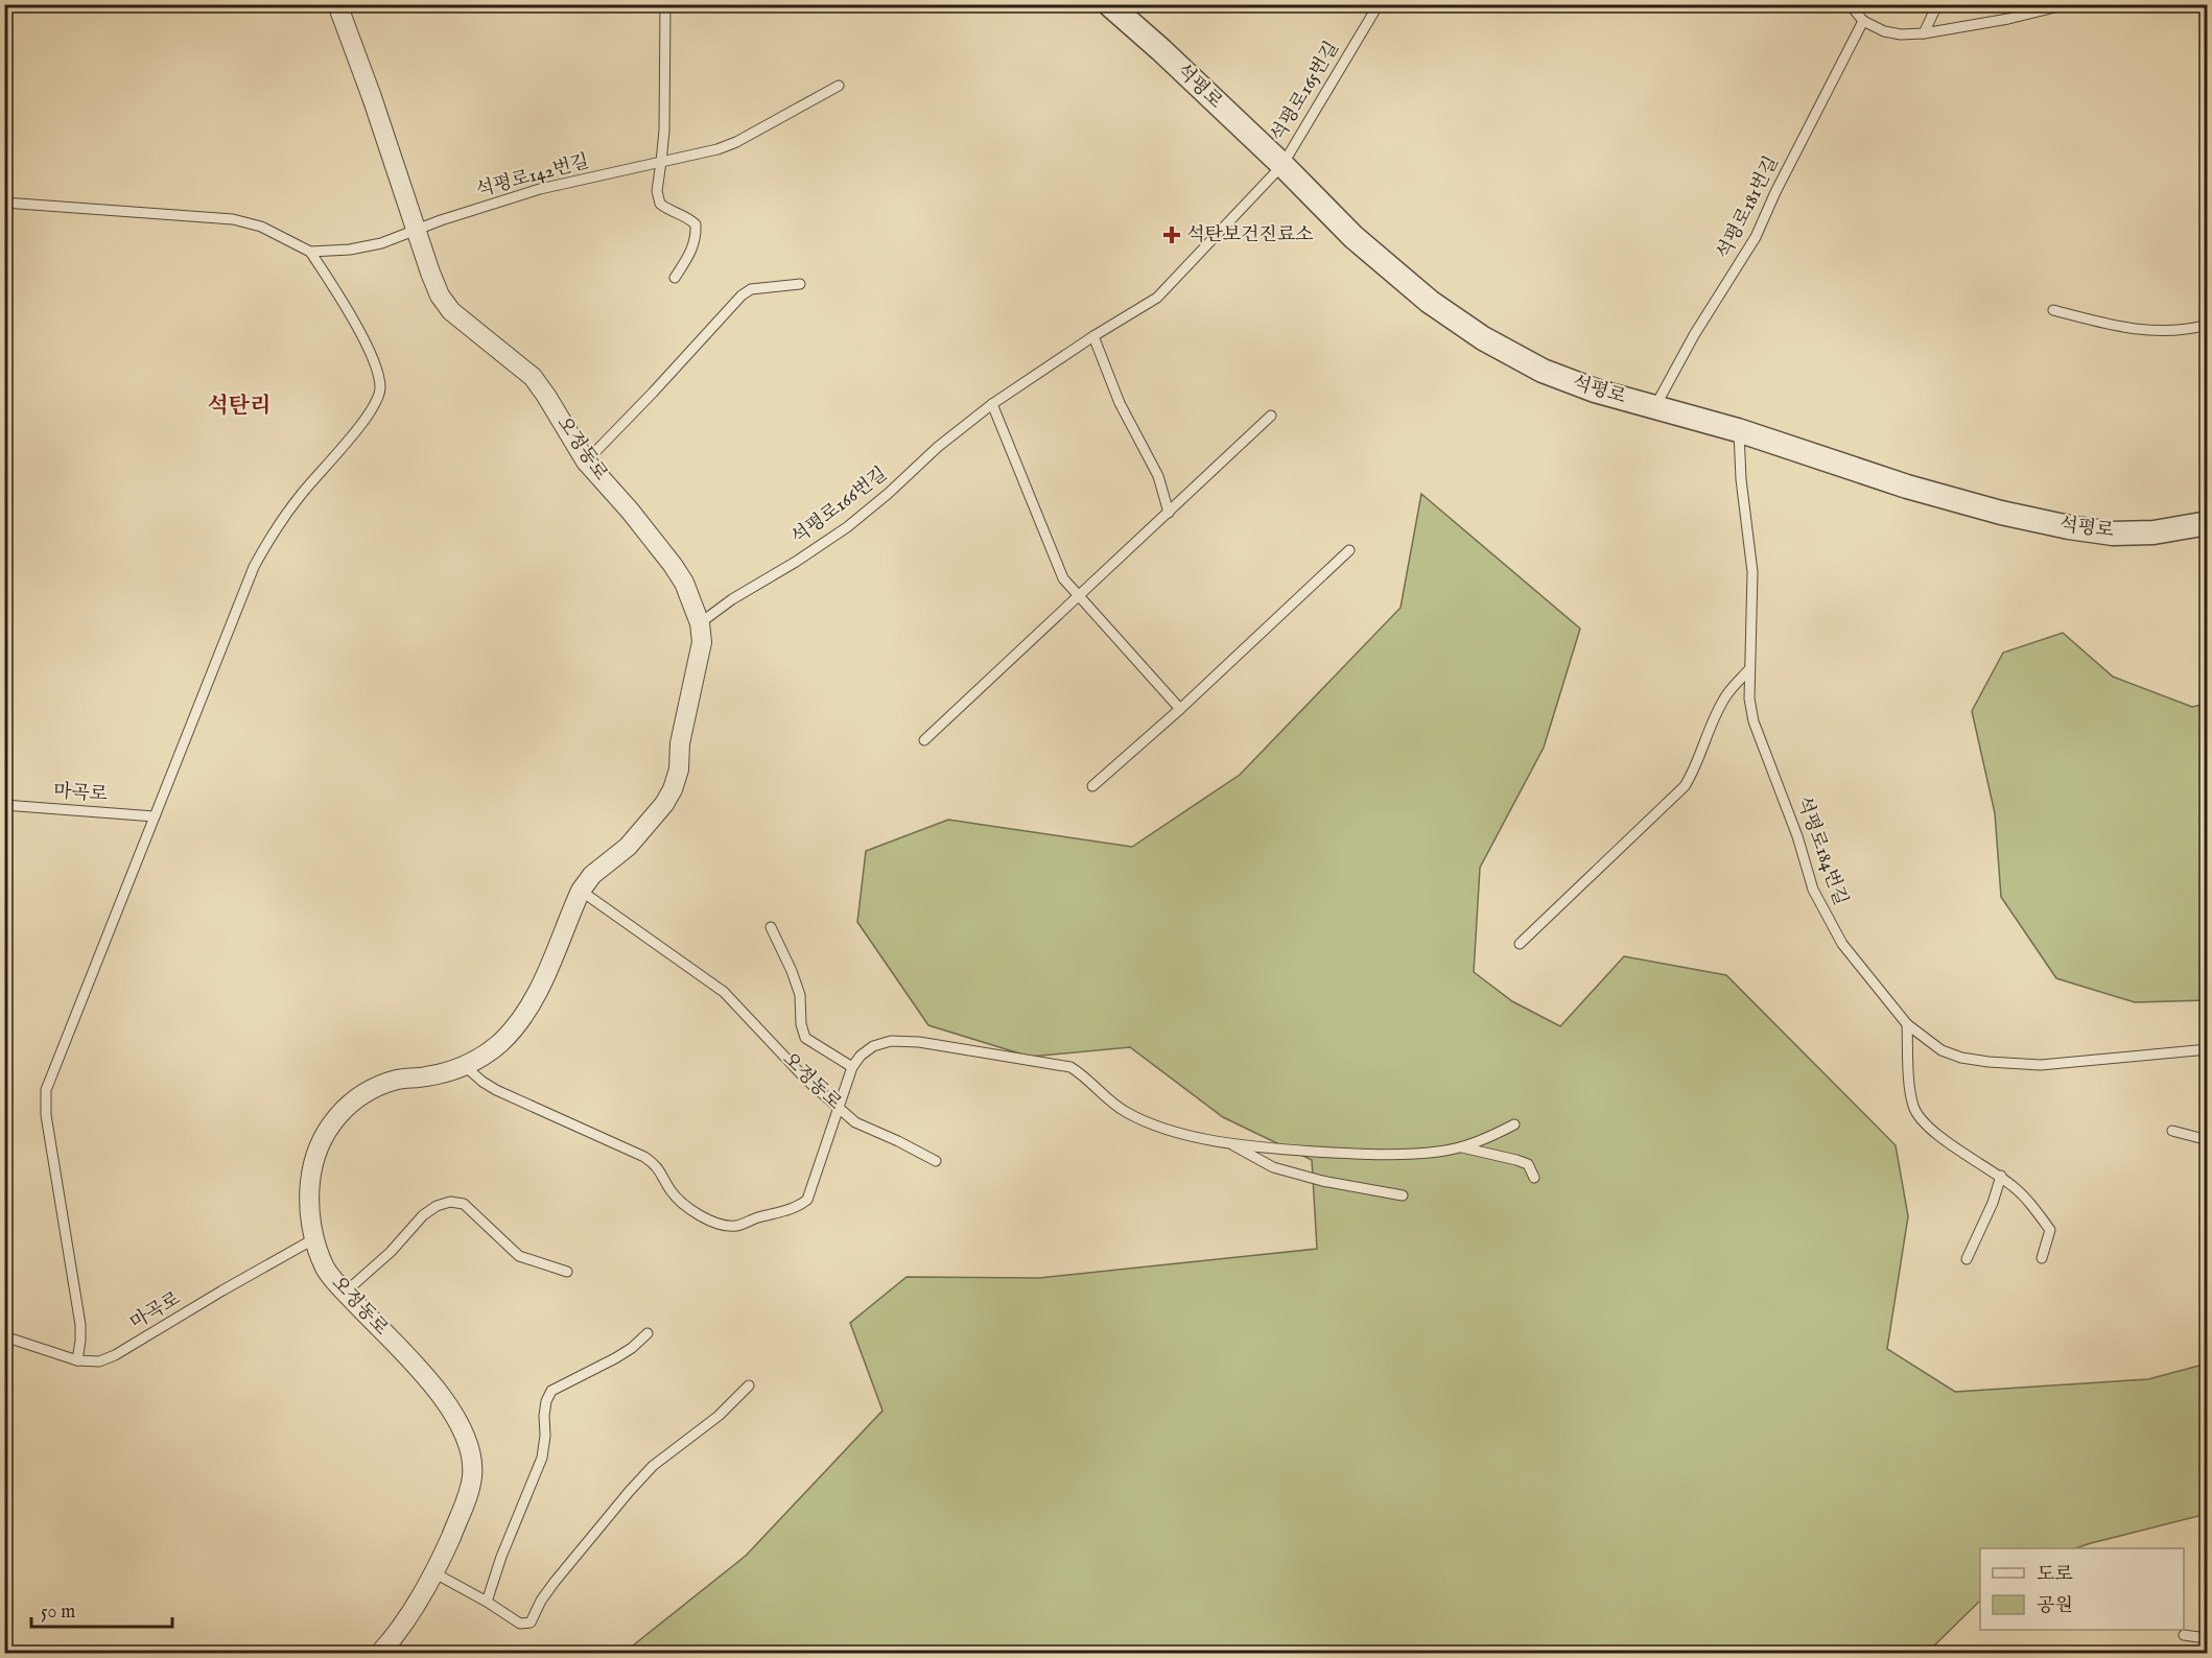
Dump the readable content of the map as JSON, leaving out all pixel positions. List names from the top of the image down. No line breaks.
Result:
{"streets":{"street":["석평로","오정동로"],"lane":["석평로165번길","석평로142번길","석평로181번길","석평로166번길","마곡로","석평로184번길"]},"crossings":[["석평로","석평로165번길"],["석평로","석평로181번길"],["석평로","석평로166번길"],["석평로","석평로184번길"],["석평로165번길","석평로166번길"],["석평로142번길","오정동로"],["오정동로","석평로166번길"],["오정동로","마곡로"]],"districts":["석탄리"],"places":{"health":["석탄보건진료소"]},"legend":["도로","공원"],"scale_bar":"50 m"}
